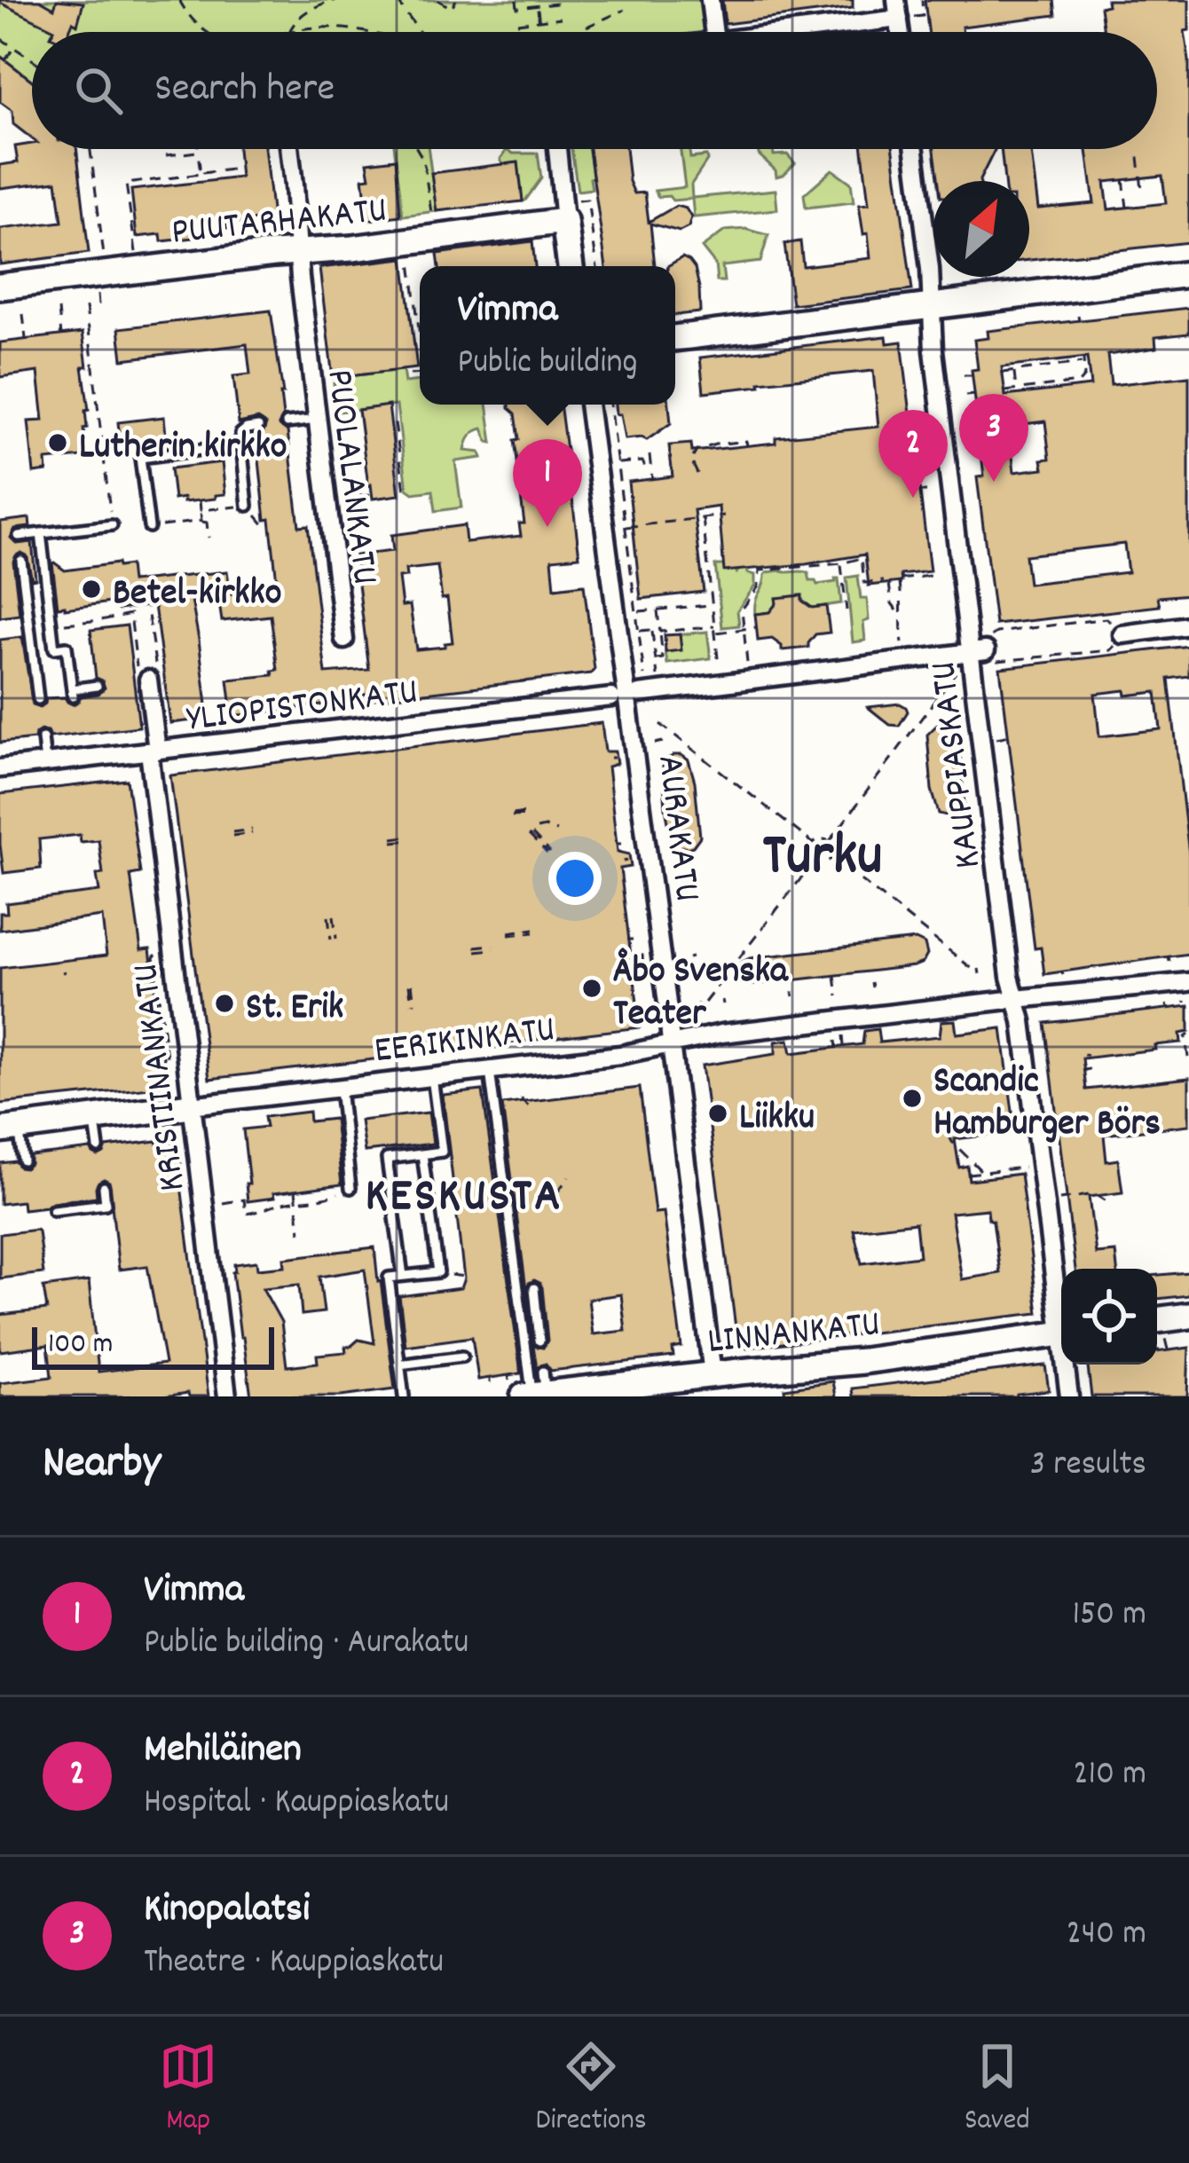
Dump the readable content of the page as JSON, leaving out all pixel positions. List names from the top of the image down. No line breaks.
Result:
{"streets":{"street":["PUUTARHAKATU","PUOLALANKATU","YLIOPISTONKATU","KAUPPIASKATU","AURAKATU","EERIKINKATU","KRISTIINANKATU","LINNANKATU"]},"crossings":[["PUUTARHAKATU","PUOLALANKATU"],["YLIOPISTONKATU","KRISTIINANKATU"],["KAUPPIASKATU","EERIKINKATU"],["AURAKATU","EERIKINKATU"],["AURAKATU","LINNANKATU"],["EERIKINKATU","KRISTIINANKATU"]],"districts":["Turku","KESKUSTA"],"places":["Lutherin kirkko","Betel-kirkko","Åbo Svenska Teater","St. Erik","Scandic Hamburger Börs","Liikku"],"scale_bar":"100 m","north":"top right","page":{"search":"Search here","popup":["Vimma","Public building"],"pins":["3","2","1"],"scale":"100 m","heading":["Nearby","3 results"],"list":[{"mark":"1","name":"Vimma","note":"Public building · Aurakatu","value":"150 m"},{"mark":"2","name":"Mehiläinen","note":"Hospital · Kauppiaskatu","value":"210 m"},{"mark":"3","name":"Kinopalatsi","note":"Theatre · Kauppiaskatu","value":"240 m"}],"nav":["Map","Directions","Saved"]}}
